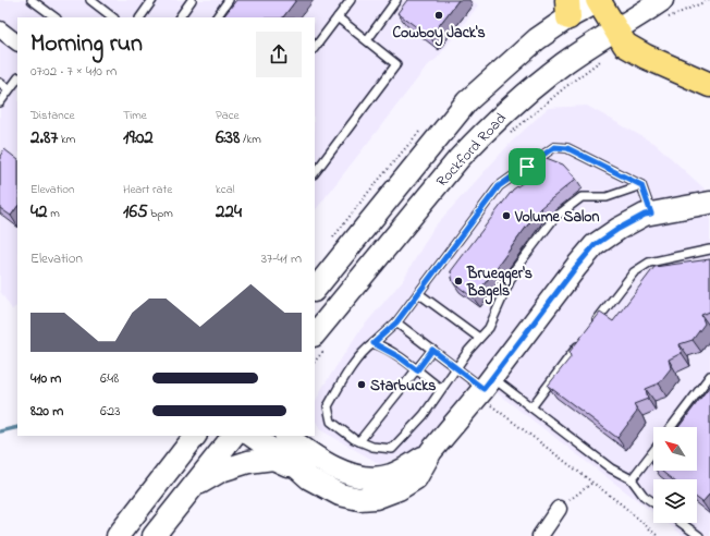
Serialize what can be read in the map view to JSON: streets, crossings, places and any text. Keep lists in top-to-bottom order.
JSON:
{
  "streets": {
    "main road": ["Rockford Road"]
  },
  "places": [
    "Cowboy Jack's",
    "Volume Salon",
    "Bruegger's Bagels",
    "Starbucks"
  ],
  "north": "top left",
  "page": {
    "heading": ["Morning run", "07:02 · 7 × 410 m"],
    "stats": [
      ["Distance", "2.87 km"],
      ["Time", "19:02"],
      ["Pace", "6:38 /km"],
      ["Elevation", "42 m"],
      ["Heart rate", "165 bpm"],
      ["kcal", "224"]
    ],
    "chart": ["Elevation", "37–41 m"],
    "list": [
      {
        "name": "410 m",
        "note": "6:48"
      },
      {
        "name": "820 m",
        "note": "6:23"
      }
    ]
  }
}
